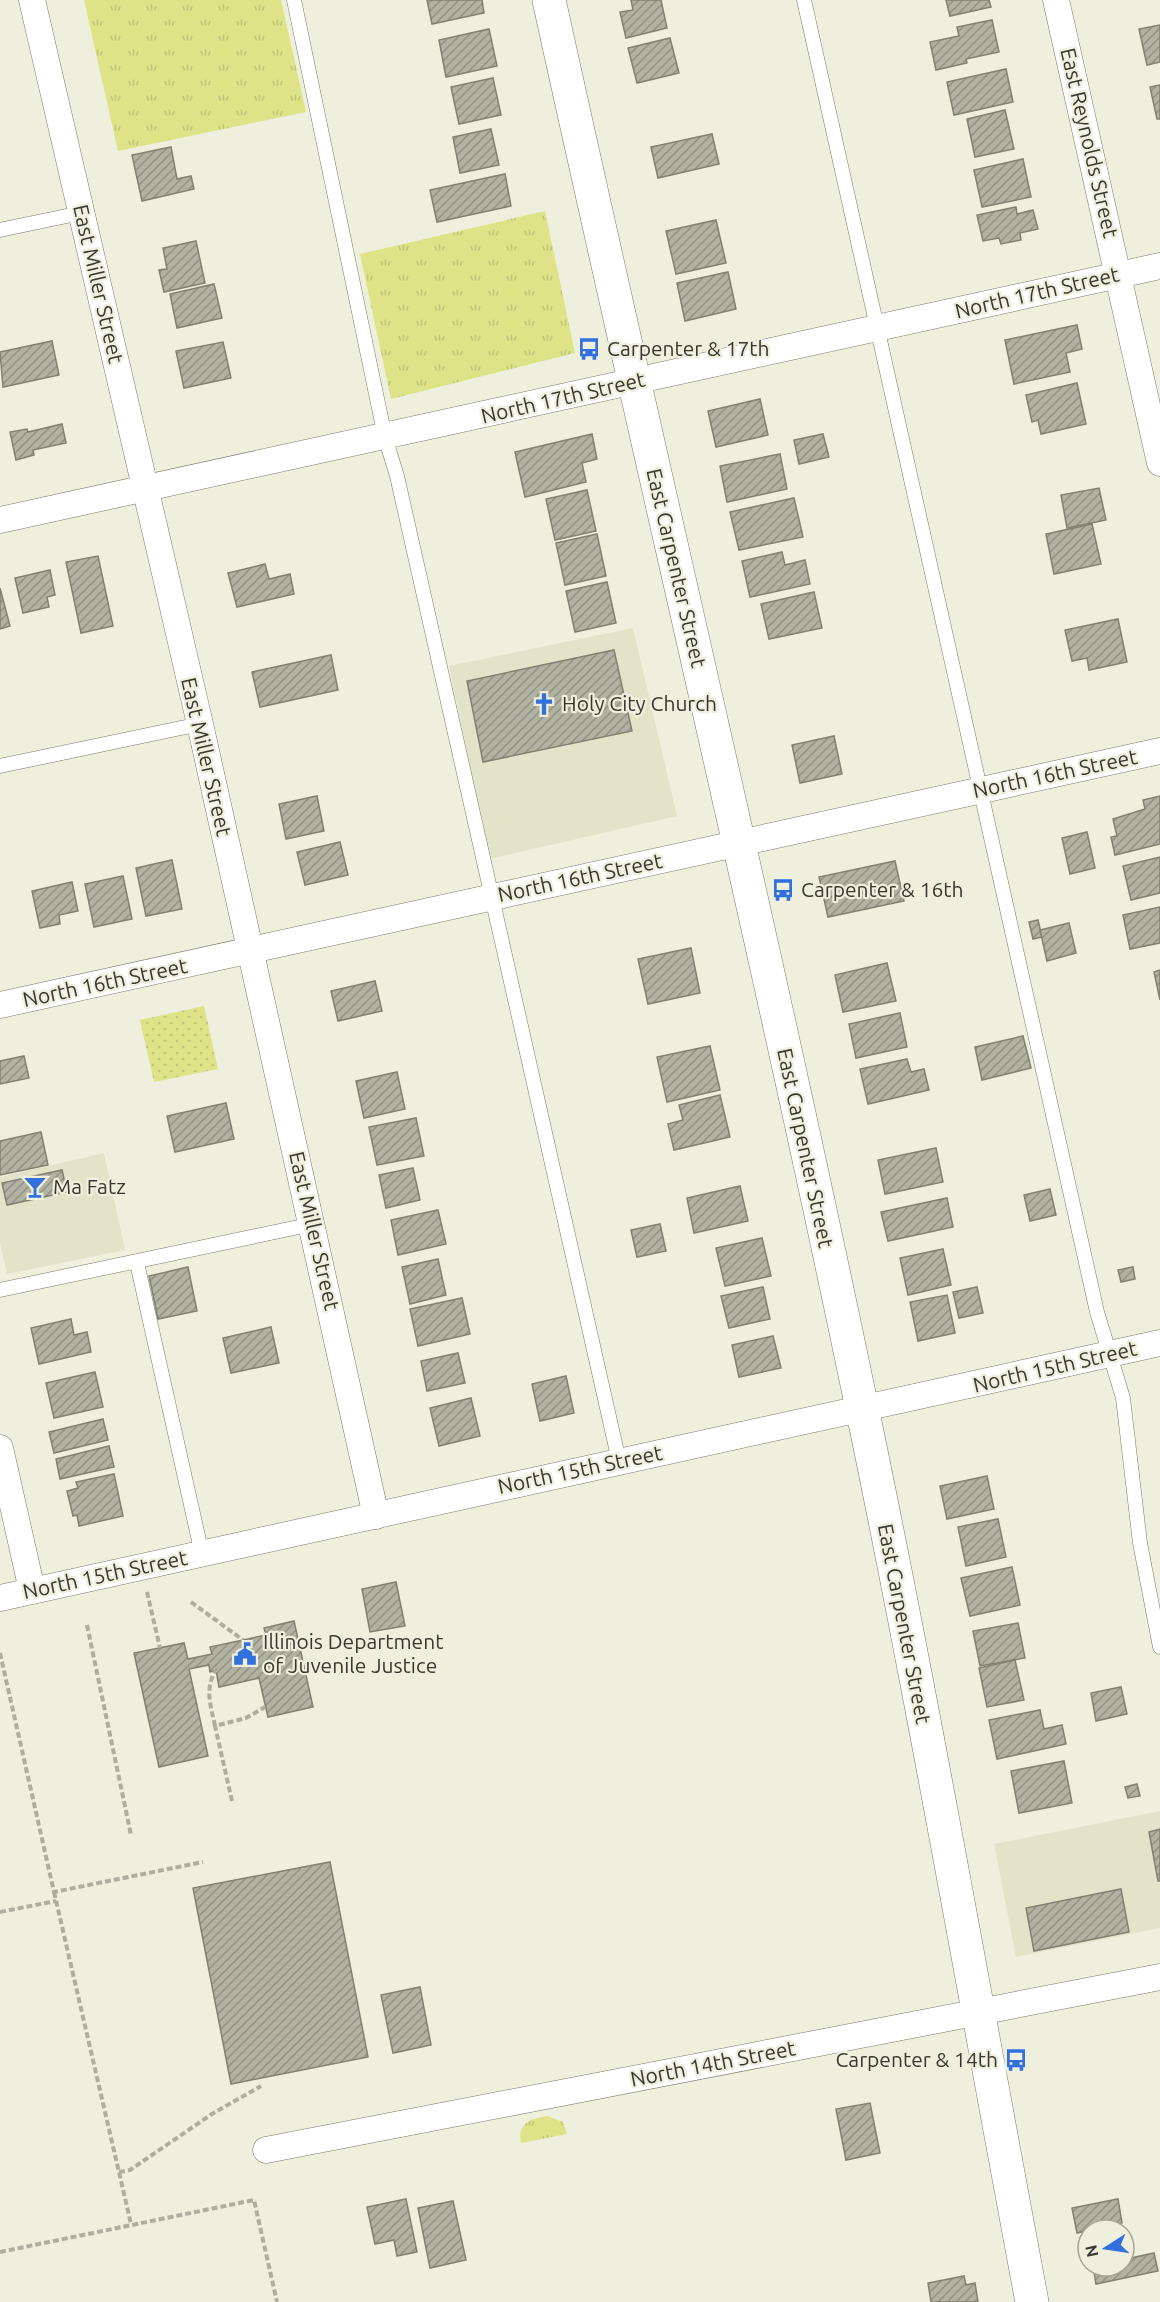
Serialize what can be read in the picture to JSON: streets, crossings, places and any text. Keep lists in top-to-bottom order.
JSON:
{
  "streets": {
    "street": [
      "East Reynolds Street",
      "East Miller Street",
      "North 17th Street",
      "East Carpenter Street",
      "North 16th Street",
      "North 15th Street",
      "North 14th Street"
    ]
  },
  "crossings": [
    ["East Reynolds Street", "North 17th Street"],
    ["East Miller Street", "North 17th Street"],
    ["East Miller Street", "North 16th Street"],
    ["East Miller Street", "North 15th Street"],
    ["North 17th Street", "East Carpenter Street"],
    ["East Carpenter Street", "North 16th Street"],
    ["East Carpenter Street", "North 15th Street"],
    ["East Carpenter Street", "North 14th Street"]
  ],
  "places": {
    "bus stop": ["Carpenter & 17th", "Carpenter & 16th", "Carpenter & 14th"],
    "church": ["Holy City Church"],
    "bar": ["Ma Fatz"],
    "public building": ["Illinois Department of Juvenile Justice"]
  },
  "north": "left"
}
